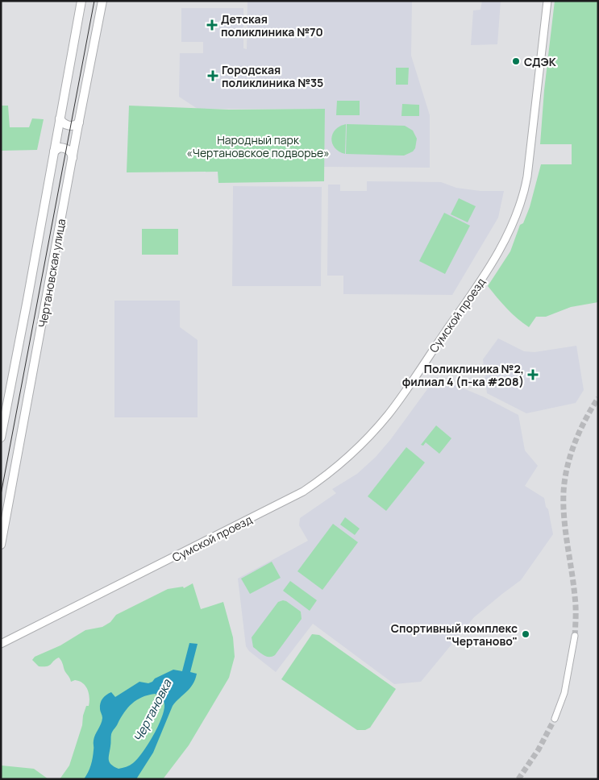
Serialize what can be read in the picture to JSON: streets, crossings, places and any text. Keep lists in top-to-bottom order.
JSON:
{
  "streets": {
    "main road": ["Чертановская улица"],
    "street": ["Сумской проезд"]
  },
  "water": ["Чертановка"],
  "parks": ["Народный парк «Чертановское подворье»"],
  "places": {
    "health": ["Детская поликлиника №70", "Городская поликлиника №35", "Поликлиника №2, филиал 4 (п-ка #208)"],
    "other": ["СДЭК", "Спортивный комплекс \"Чертаново\""]
  }
}
